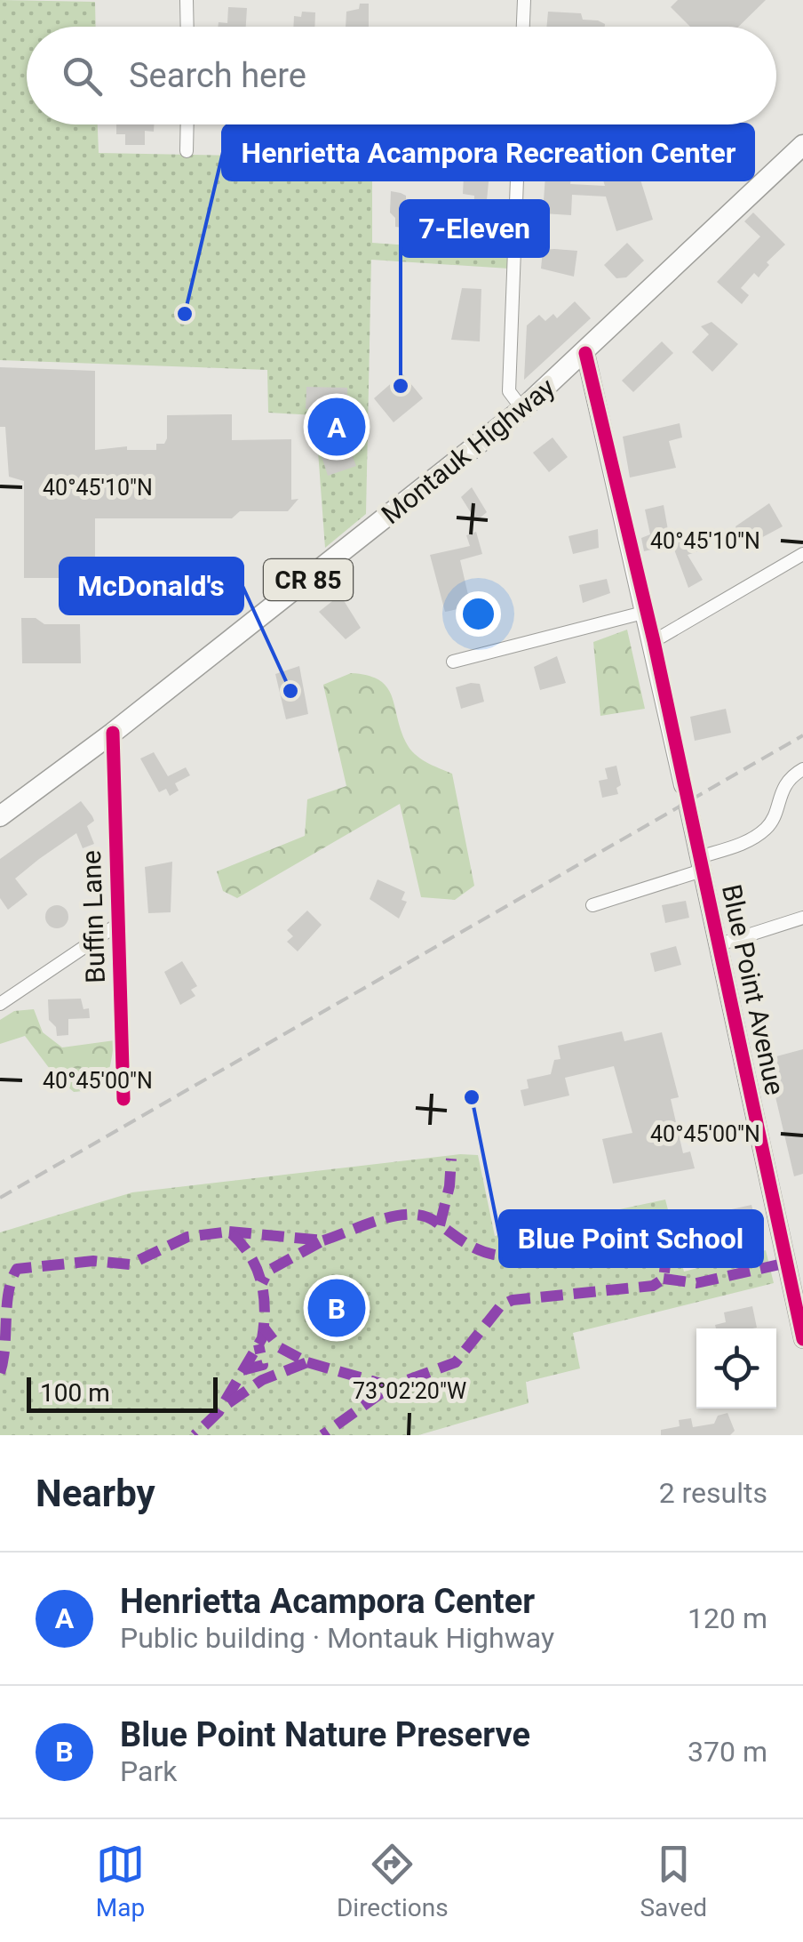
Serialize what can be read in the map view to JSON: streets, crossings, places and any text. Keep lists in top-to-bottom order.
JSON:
{
  "streets": {
    "main road": ["Montauk Highway", "CR 85"],
    "street": ["Buffin Lane", "Blue Point Avenue"]
  },
  "crossings": [
    ["Montauk Highway", "CR 85"],
    ["Montauk Highway", "Buffin Lane"],
    ["CR 85", "Buffin Lane"]
  ],
  "places": [
    "Henrietta Acampora Recreation Center",
    "7-Eleven",
    "McDonald's",
    "Blue Point School"
  ],
  "scale_bar": "100 m",
  "page": {
    "search": "Search here",
    "pins": ["A", "B"],
    "scale": "100 m",
    "heading": ["Nearby", "2 results"],
    "list": [
      {
        "mark": "A",
        "name": "Henrietta Acampora Center",
        "note": "Public building · Montauk Highway",
        "value": "120 m"
      },
      {
        "mark": "B",
        "name": "Blue Point Nature Preserve",
        "note": "Park",
        "value": "370 m"
      }
    ],
    "nav": ["Map", "Directions", "Saved"]
  },
  "coordinates": ["40°45'10\"N", "40°45'00\"N", "73°02'20\"W"]
}
